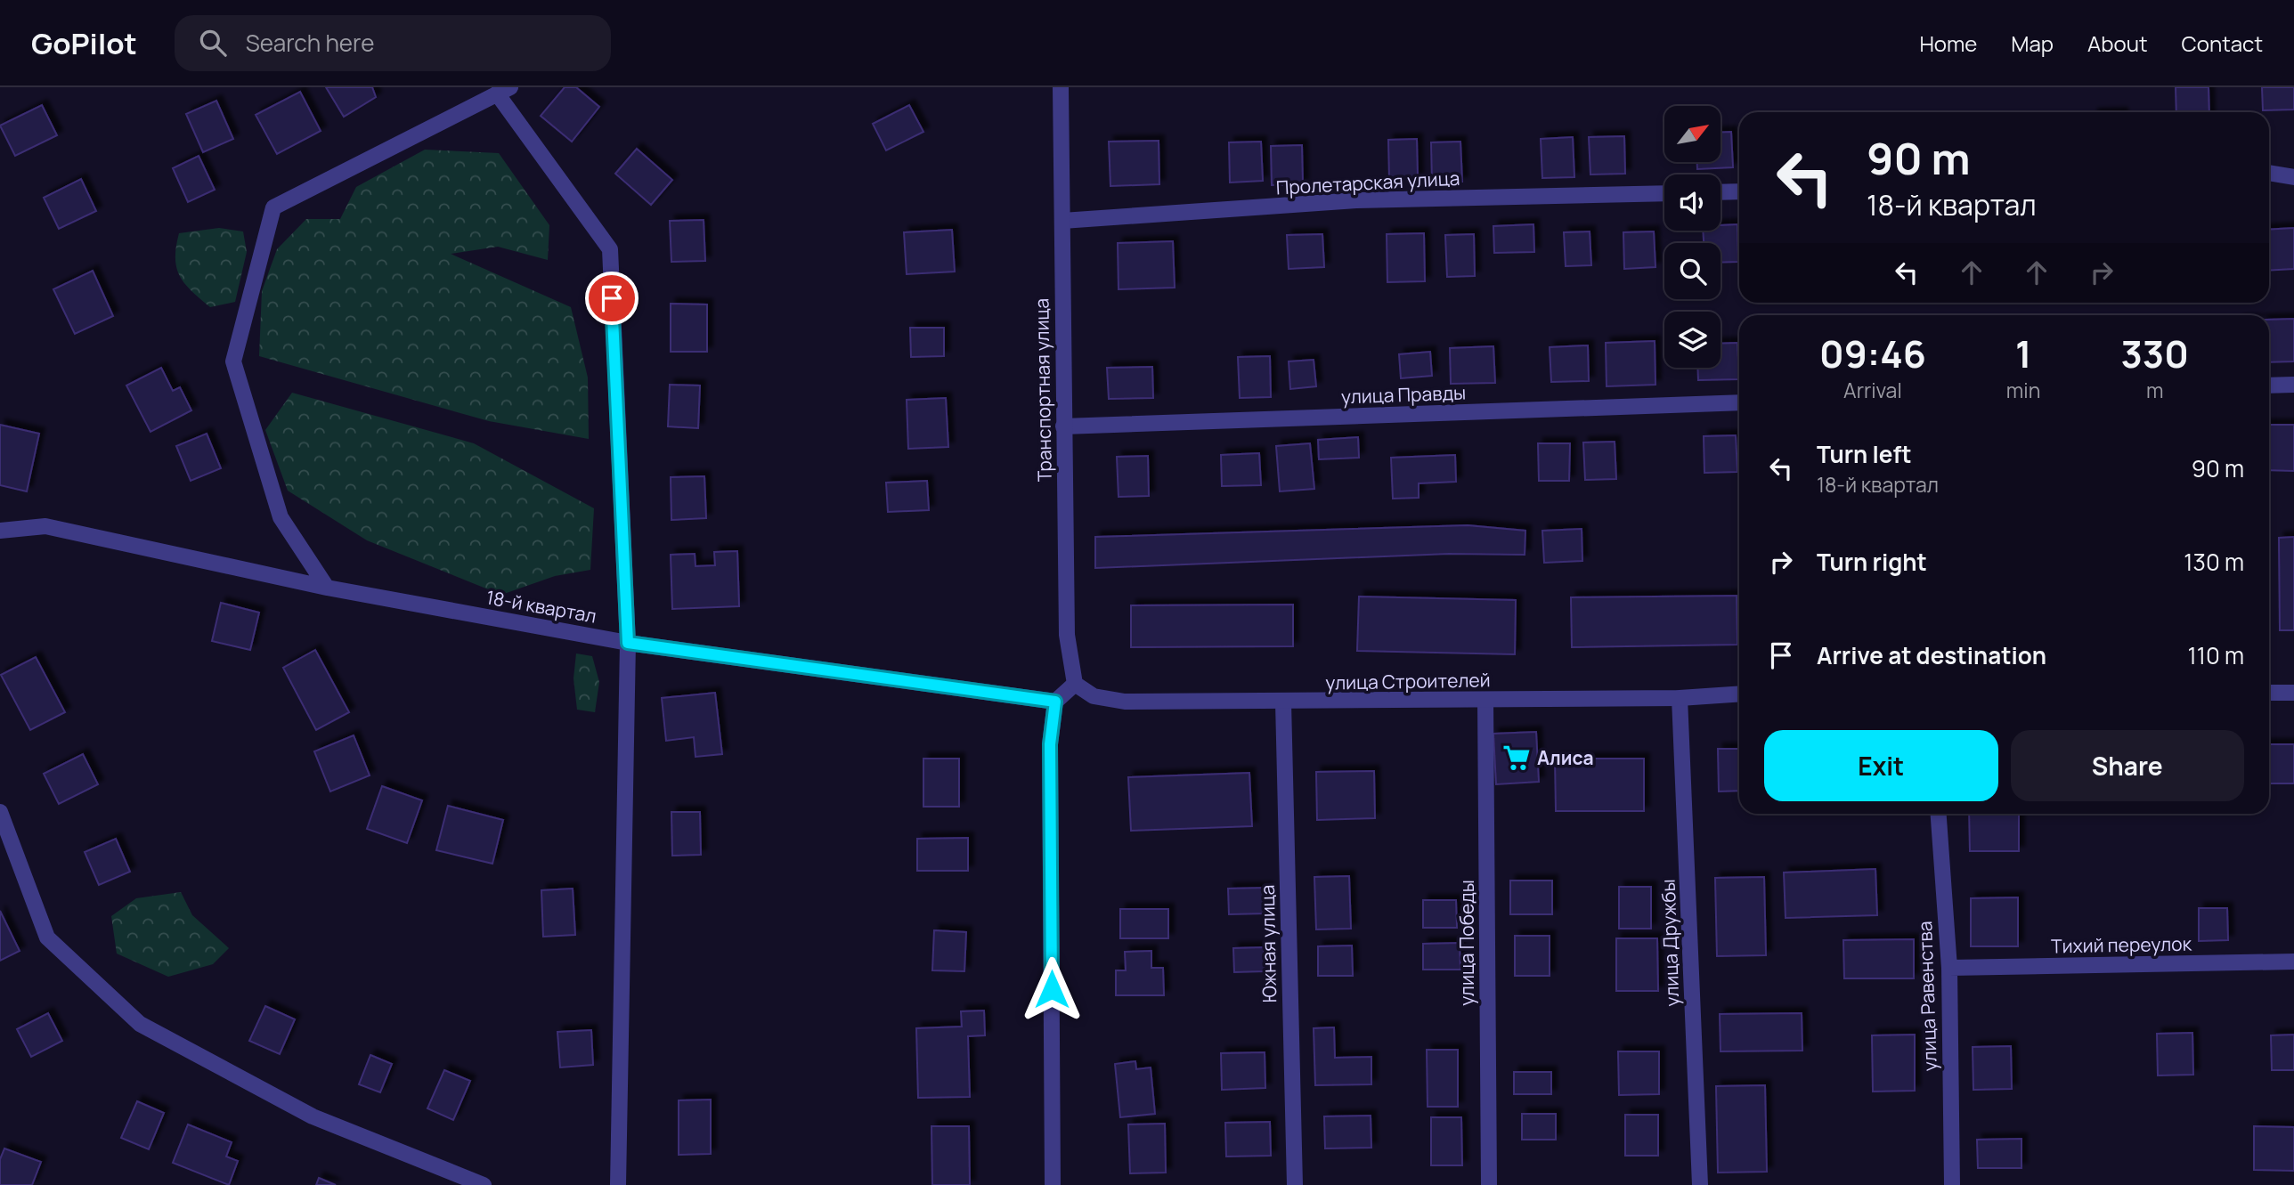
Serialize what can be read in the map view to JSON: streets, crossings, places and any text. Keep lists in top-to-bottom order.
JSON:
{
  "streets": {
    "street": [
      "Пролетарская улица",
      "Транспортная улица",
      "улица Правды",
      "18-й квартал",
      "улица Строителей",
      "улица Победы",
      "улица Дружбы",
      "Южная улица",
      "Тихий переулок",
      "улица Равенства"
    ]
  },
  "crossings": [
    ["Пролетарская улица", "Транспортная улица"],
    ["Транспортная улица", "улица Правды"],
    ["Транспортная улица", "улица Строителей"],
    ["улица Строителей", "улица Победы"],
    ["улица Строителей", "улица Дружбы"],
    ["улица Строителей", "Южная улица"],
    ["Тихий переулок", "улица Равенства"]
  ],
  "places": {
    "supermarket": ["Алиса"]
  },
  "north": "top right",
  "page": {
    "header": "GoPilot",
    "search": "Search here",
    "nav": [
      "Home",
      "Map",
      "About",
      "Contact"
    ],
    "turn": ["90 m", "18-й квартал"],
    "eta": [
      "09:46",
      "Arrival",
      "1",
      "min",
      "330",
      "m"
    ],
    "list": [
      {
        "name": "Turn left",
        "note": "18-й квартал",
        "value": "90 m"
      },
      {
        "name": "Turn right",
        "value": "130 m"
      },
      {
        "name": "Arrive at destination",
        "value": "110 m"
      }
    ],
    "buttons": ["Exit", "Share"]
  }
}
